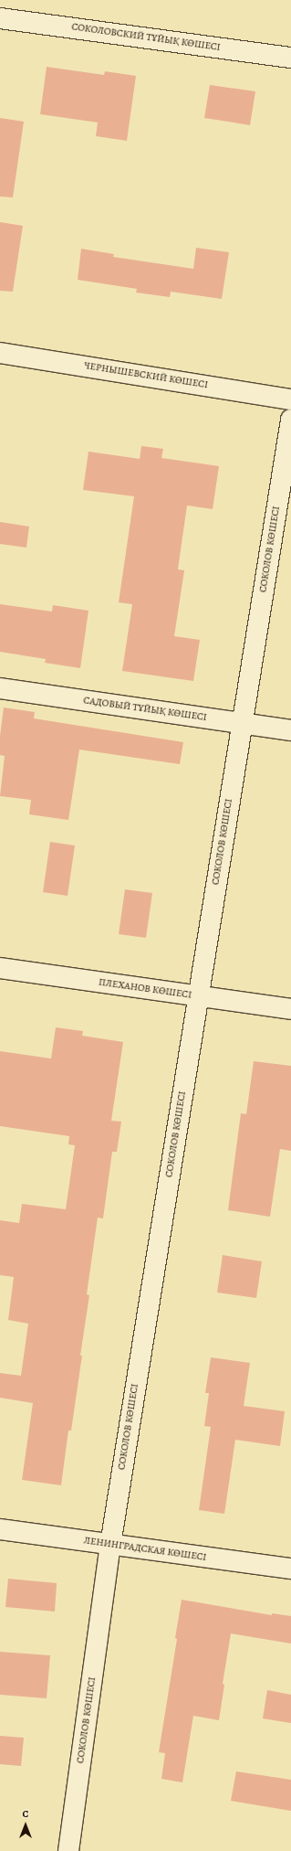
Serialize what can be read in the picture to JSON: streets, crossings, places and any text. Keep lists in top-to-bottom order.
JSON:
{
  "streets": {
    "street": [
      "СОКОЛОВСКИЙ ТҰЙЫҚ КӨШЕСІ",
      "ЧЕРНЫШЕВСКИЙ КӨШЕСІ",
      "СОКОЛОВ КӨШЕСІ",
      "САДОВЫЙ ТҰЙЫҚ КӨШЕСІ",
      "ПЛЕХАНОВ КӨШЕСІ",
      "ЛЕНИНГРАДСКАЯ КӨШЕСІ"
    ]
  },
  "crossings": [
    ["СОКОЛОВ КӨШЕСІ", "САДОВЫЙ ТҰЙЫҚ КӨШЕСІ"],
    ["СОКОЛОВ КӨШЕСІ", "ПЛЕХАНОВ КӨШЕСІ"],
    ["СОКОЛОВ КӨШЕСІ", "ЛЕНИНГРАДСКАЯ КӨШЕСІ"]
  ],
  "north": "top"
}
